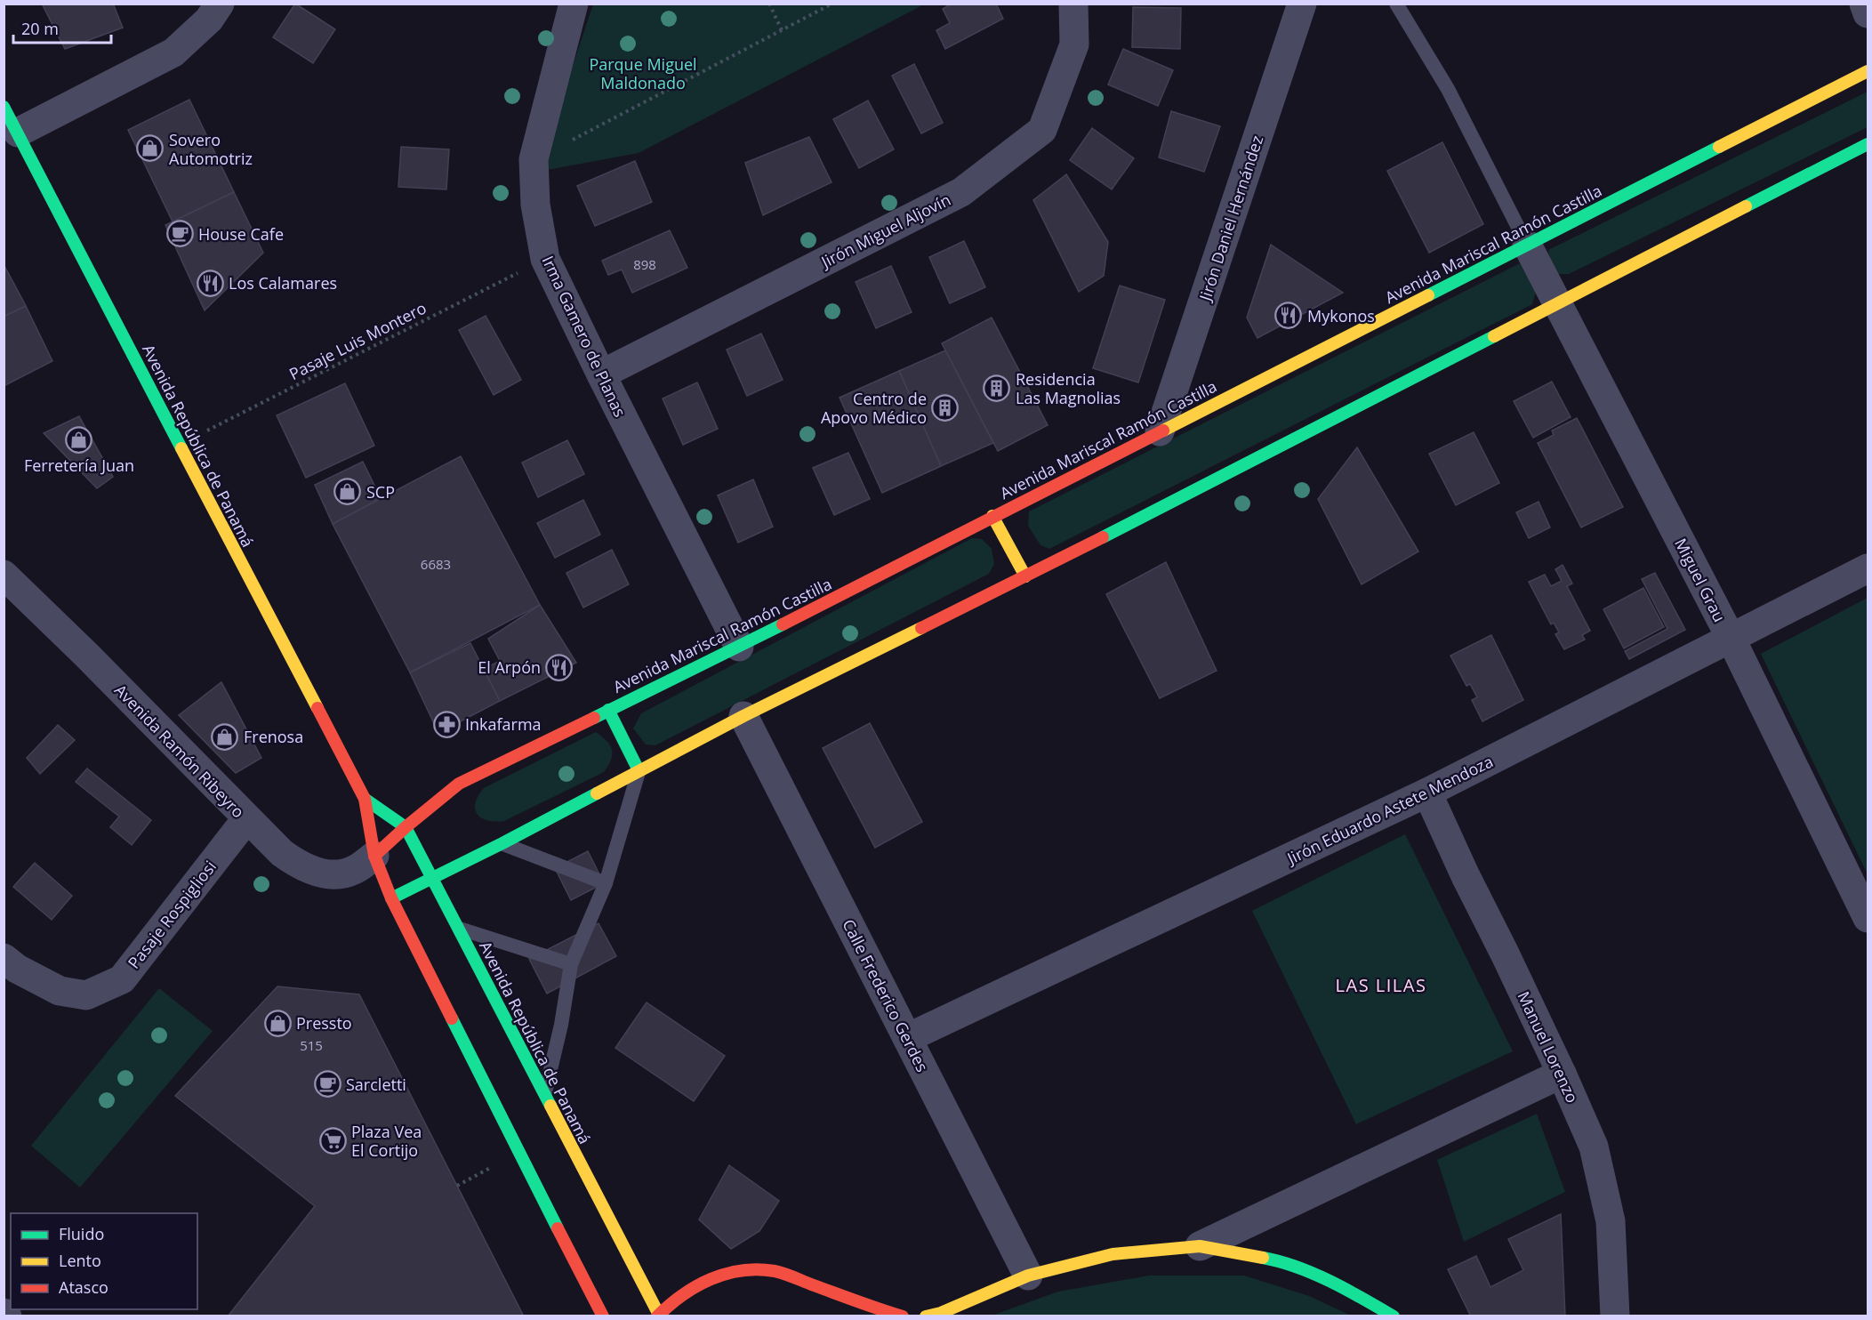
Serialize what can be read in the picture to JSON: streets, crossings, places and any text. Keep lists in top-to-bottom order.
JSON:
{
  "streets": {
    "main road": ["Avenida Mariscal Ramón Castilla", "Avenida República de Panamá"],
    "street": [
      "Jirón Daniel Hernández",
      "Jirón Miguel Aljovín",
      "Irma Gamero de Planas",
      "Miguel Grau",
      "Avenida Ramón Ribeyro",
      "Jirón Eduardo Astete Mendoza",
      "Pasaje Rospigliosi",
      "Calle Frederico Gerdes",
      "Manuel Lorenzo"
    ],
    "path": ["Pasaje Luis Montero"]
  },
  "crossings": [
    ["Jirón Daniel Hernández", "Avenida Mariscal Ramón Castilla"],
    ["Jirón Miguel Aljovín", "Irma Gamero de Planas"],
    ["Avenida Mariscal Ramón Castilla", "Irma Gamero de Planas"],
    ["Avenida Mariscal Ramón Castilla", "Avenida República de Panamá"],
    ["Avenida Mariscal Ramón Castilla", "Miguel Grau"],
    ["Avenida Mariscal Ramón Castilla", "Avenida Ramón Ribeyro"],
    ["Irma Gamero de Planas", "Pasaje Luis Montero"],
    ["Pasaje Luis Montero", "Avenida República de Panamá"],
    ["Avenida República de Panamá", "Avenida Ramón Ribeyro"],
    ["Miguel Grau", "Jirón Eduardo Astete Mendoza"],
    ["Avenida Ramón Ribeyro", "Pasaje Rospigliosi"],
    ["Jirón Eduardo Astete Mendoza", "Calle Frederico Gerdes"],
    ["Jirón Eduardo Astete Mendoza", "Manuel Lorenzo"]
  ],
  "districts": ["LAS LILAS"],
  "parks": ["Parque Miguel Maldonado"],
  "places": {
    "shop": [
      "Sovero Automotriz",
      "Ferretería Juan",
      "SCP",
      "Frenosa",
      "Pressto"
    ],
    "cafe": ["House Cafe", "Sarcletti"],
    "restaurant": ["Los Calamares", "Mykonos", "El Arpón"],
    "building": ["Residencia Las Magnolias", "Centro de Apovo Médico"],
    "pharmacy": ["Inkafarma"],
    "supermarket": ["Plaza Vea El Cortijo"]
  },
  "house_numbers": ["898", "6683", "515"],
  "legend": ["Fluido", "Lento", "Atasco"],
  "scale_bar": "20 m"
}
